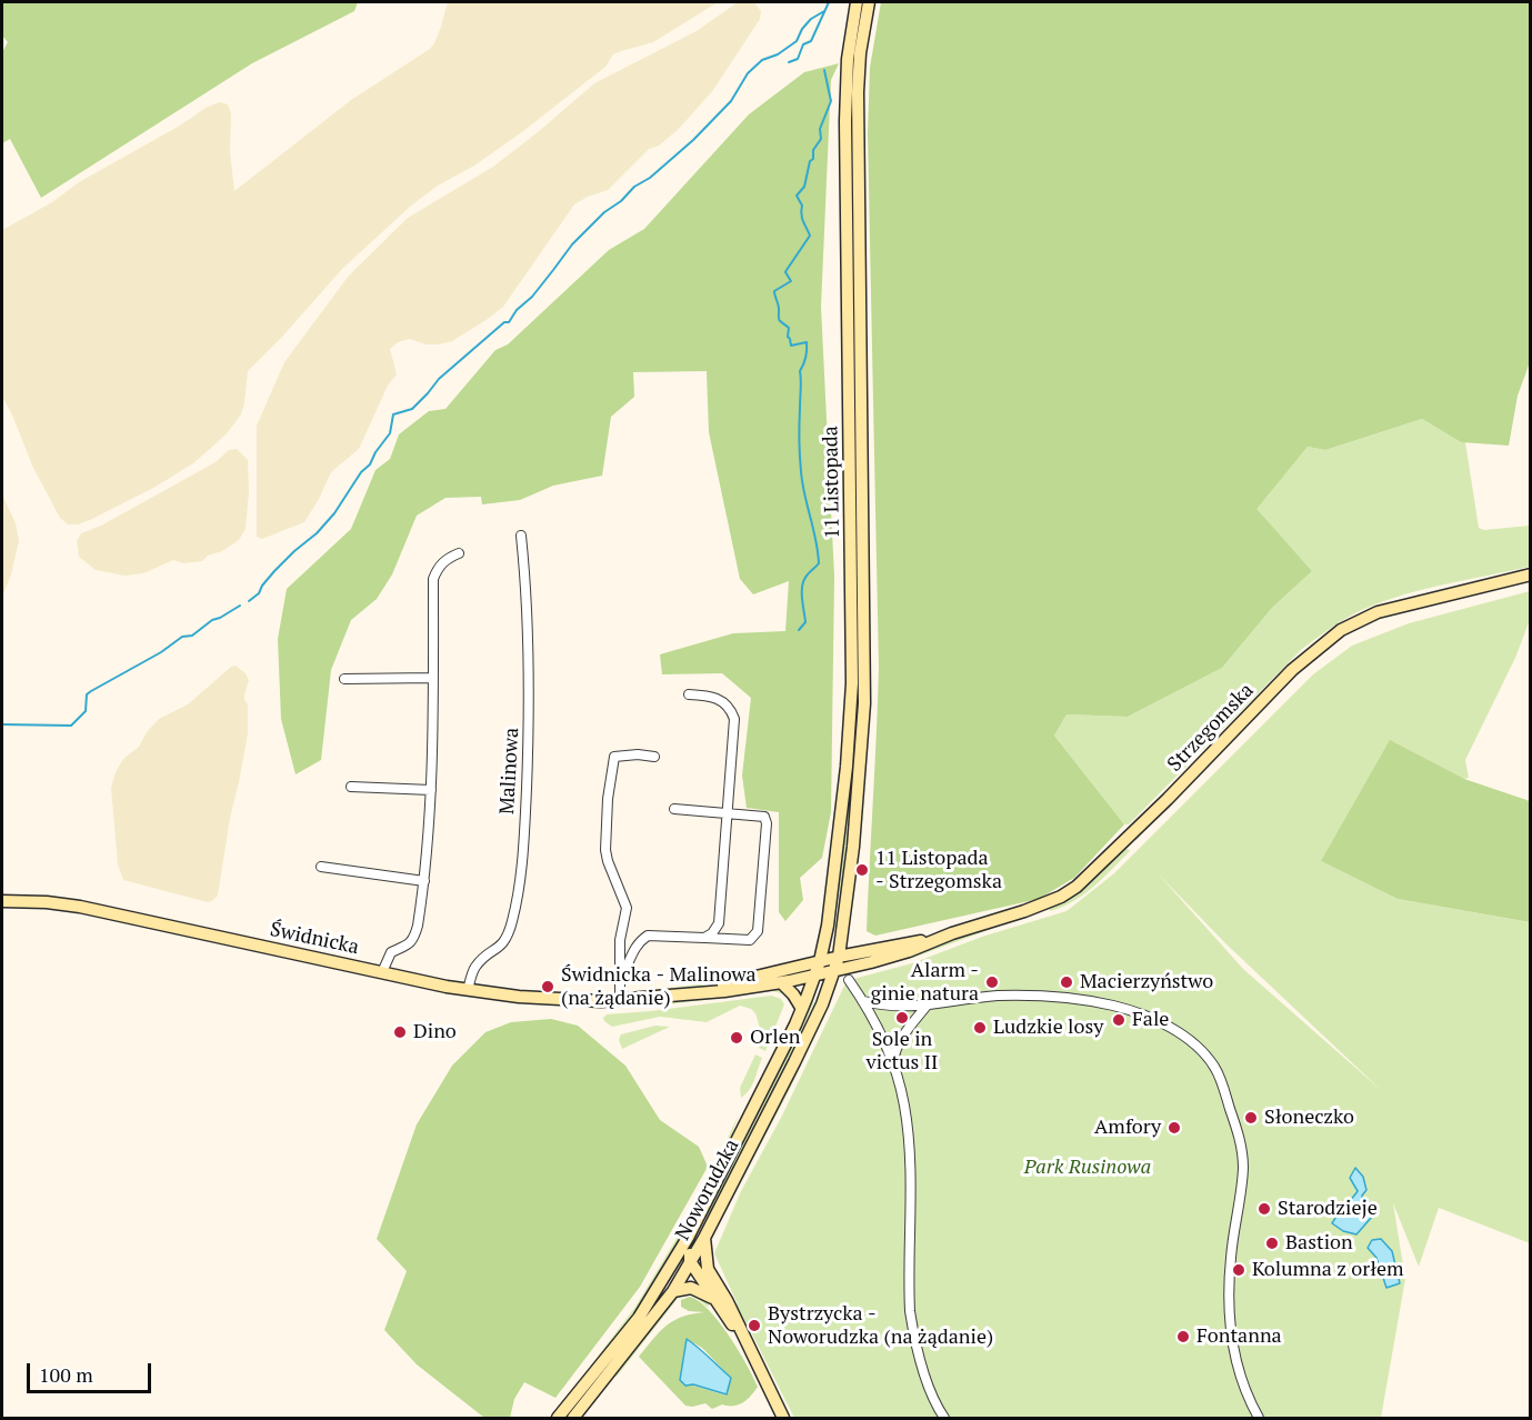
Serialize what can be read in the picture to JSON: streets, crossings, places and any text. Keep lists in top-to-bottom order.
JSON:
{
  "streets": {
    "main road": [
      "11 Listopada",
      "Strzegomska",
      "Świdnicka",
      "Noworudzka"
    ],
    "street": ["Malinowa"]
  },
  "crossings": [
    ["11 Listopada", "Strzegomska"],
    ["11 Listopada", "Świdnicka"],
    ["11 Listopada", "Noworudzka"],
    ["Strzegomska", "Świdnicka"],
    ["Strzegomska", "Noworudzka"],
    ["Malinowa", "Świdnicka"],
    ["Świdnicka", "Noworudzka"]
  ],
  "parks": ["Park Rusinowa"],
  "places": [
    "11 Listopada - Strzegomska",
    "Alarm - ginie natura",
    "Macierzyństwo",
    "Świdnicka - Malinowa (na żądanie)",
    "Sole in victus II",
    "Fale",
    "Ludzkie losy",
    "Dino",
    "Orlen",
    "Słoneczko",
    "Amfory",
    "Starodzieje",
    "Bastion",
    "Kolumna z orłem",
    "Bystrzycka - Noworudzka (na żądanie)",
    "Fontanna"
  ],
  "scale_bar": "100 m"
}
